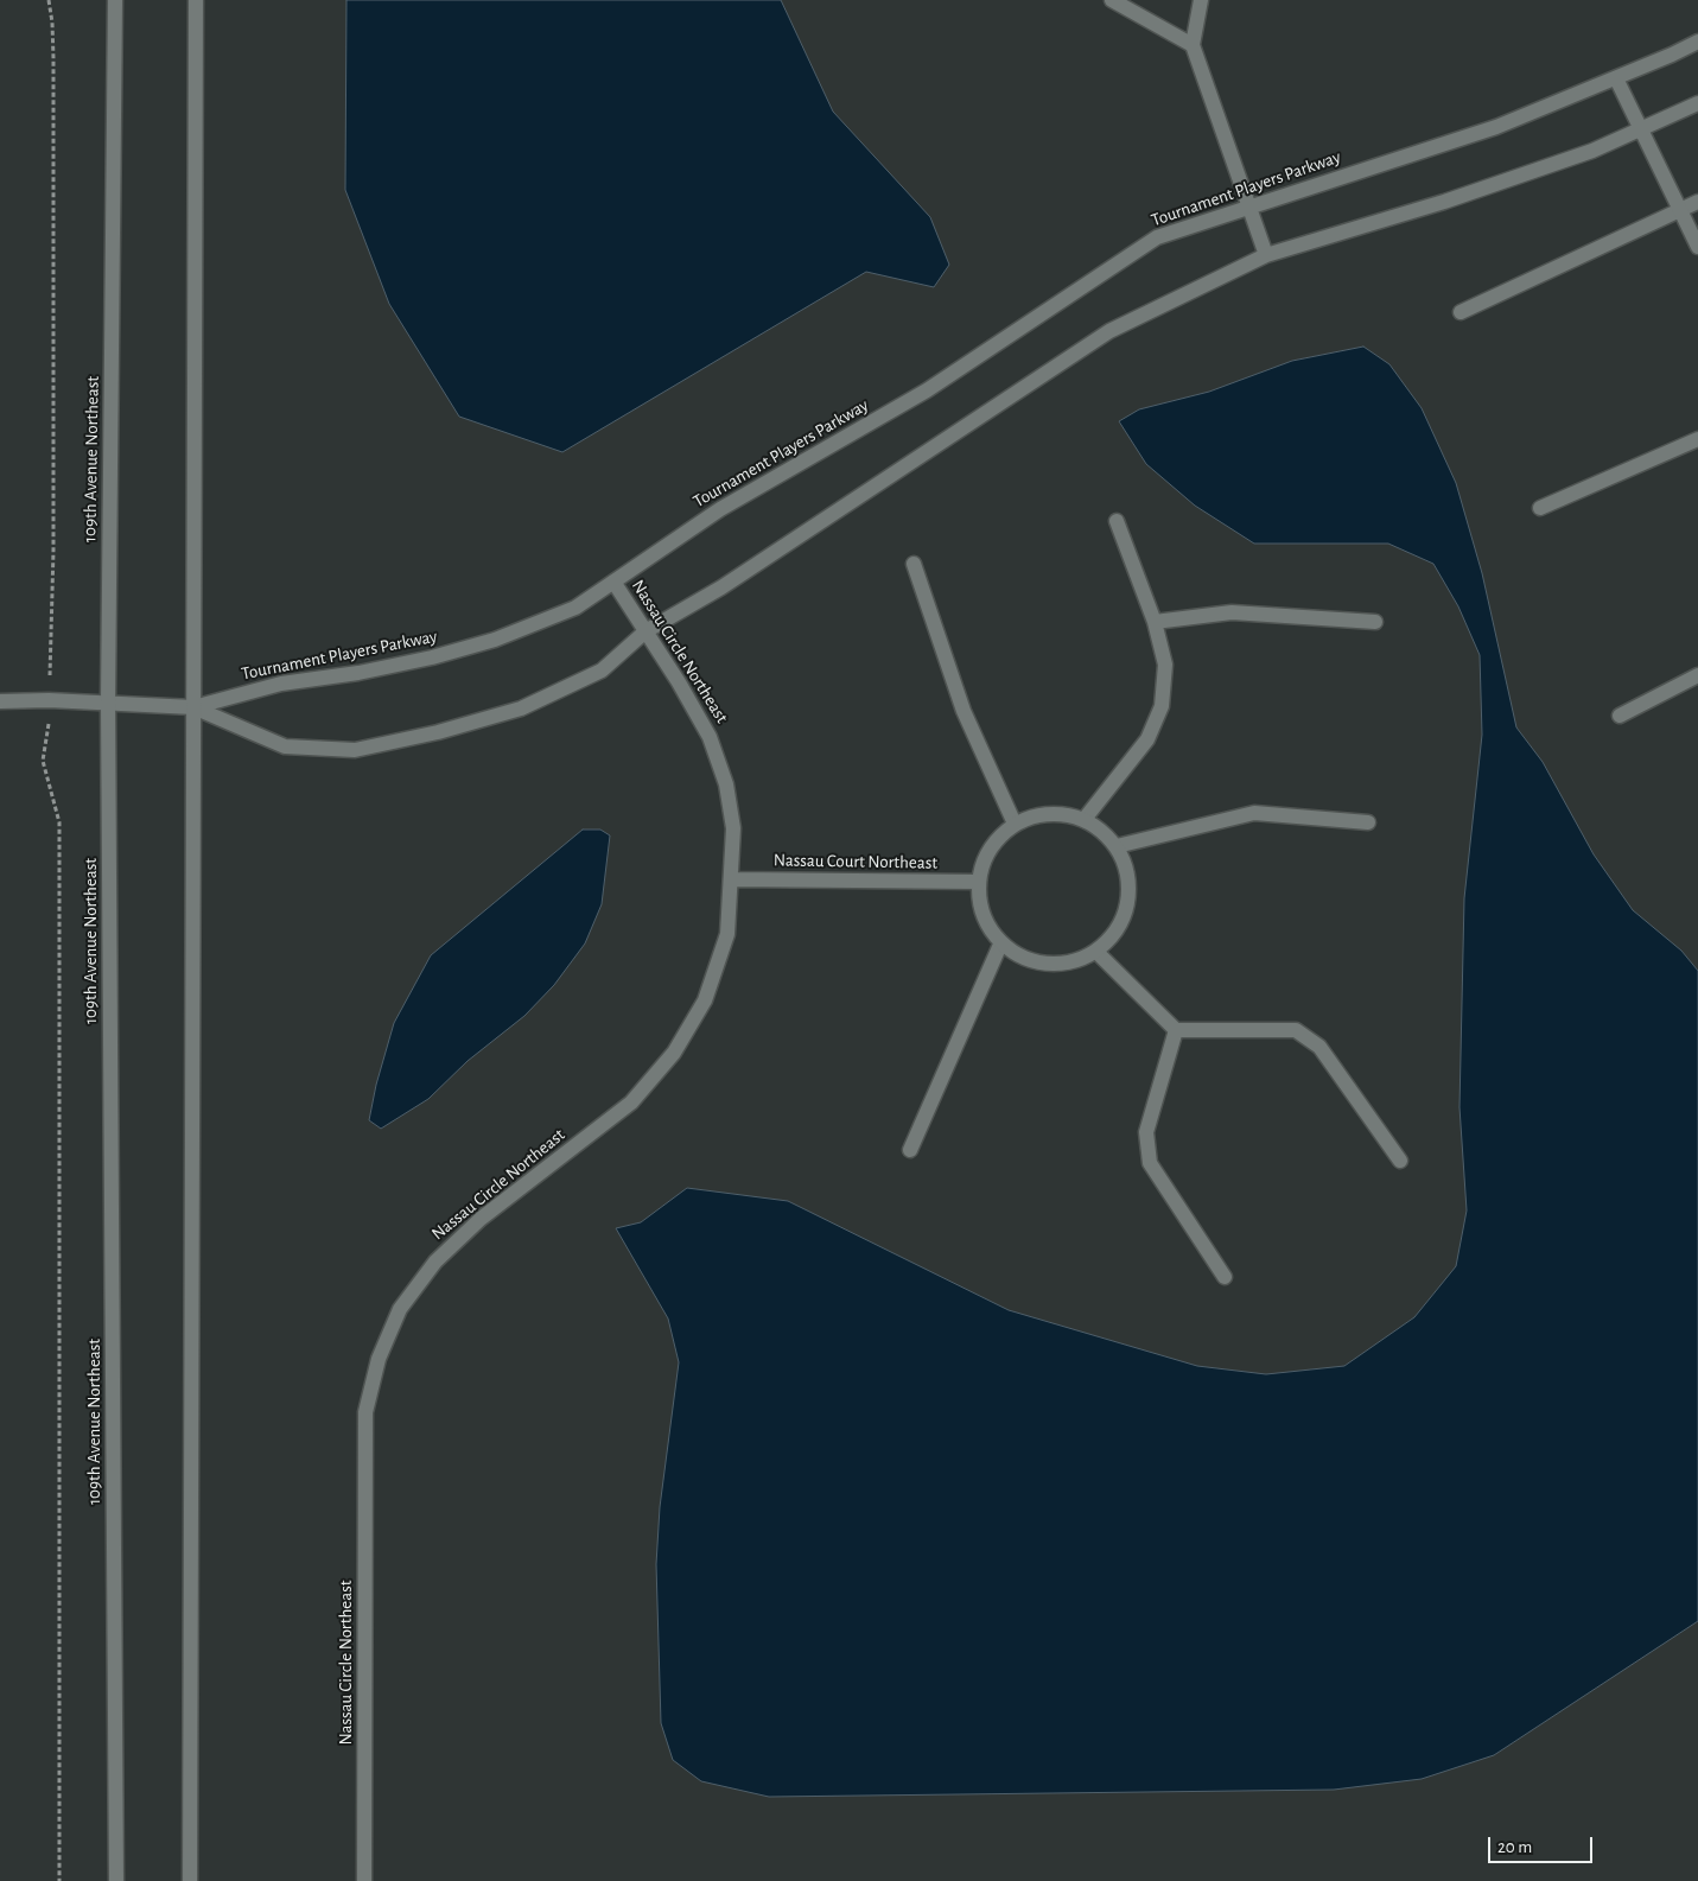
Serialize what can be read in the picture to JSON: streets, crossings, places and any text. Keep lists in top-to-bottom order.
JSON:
{
  "streets": {
    "street": [
      "Tournament Players Parkway",
      "109th Avenue Northeast",
      "Nassau Circle Northeast",
      "Nassau Court Northeast"
    ]
  },
  "crossings": [
    ["Tournament Players Parkway", "Nassau Circle Northeast"],
    ["Nassau Circle Northeast", "Nassau Court Northeast"]
  ],
  "scale_bar": "20 m"
}
